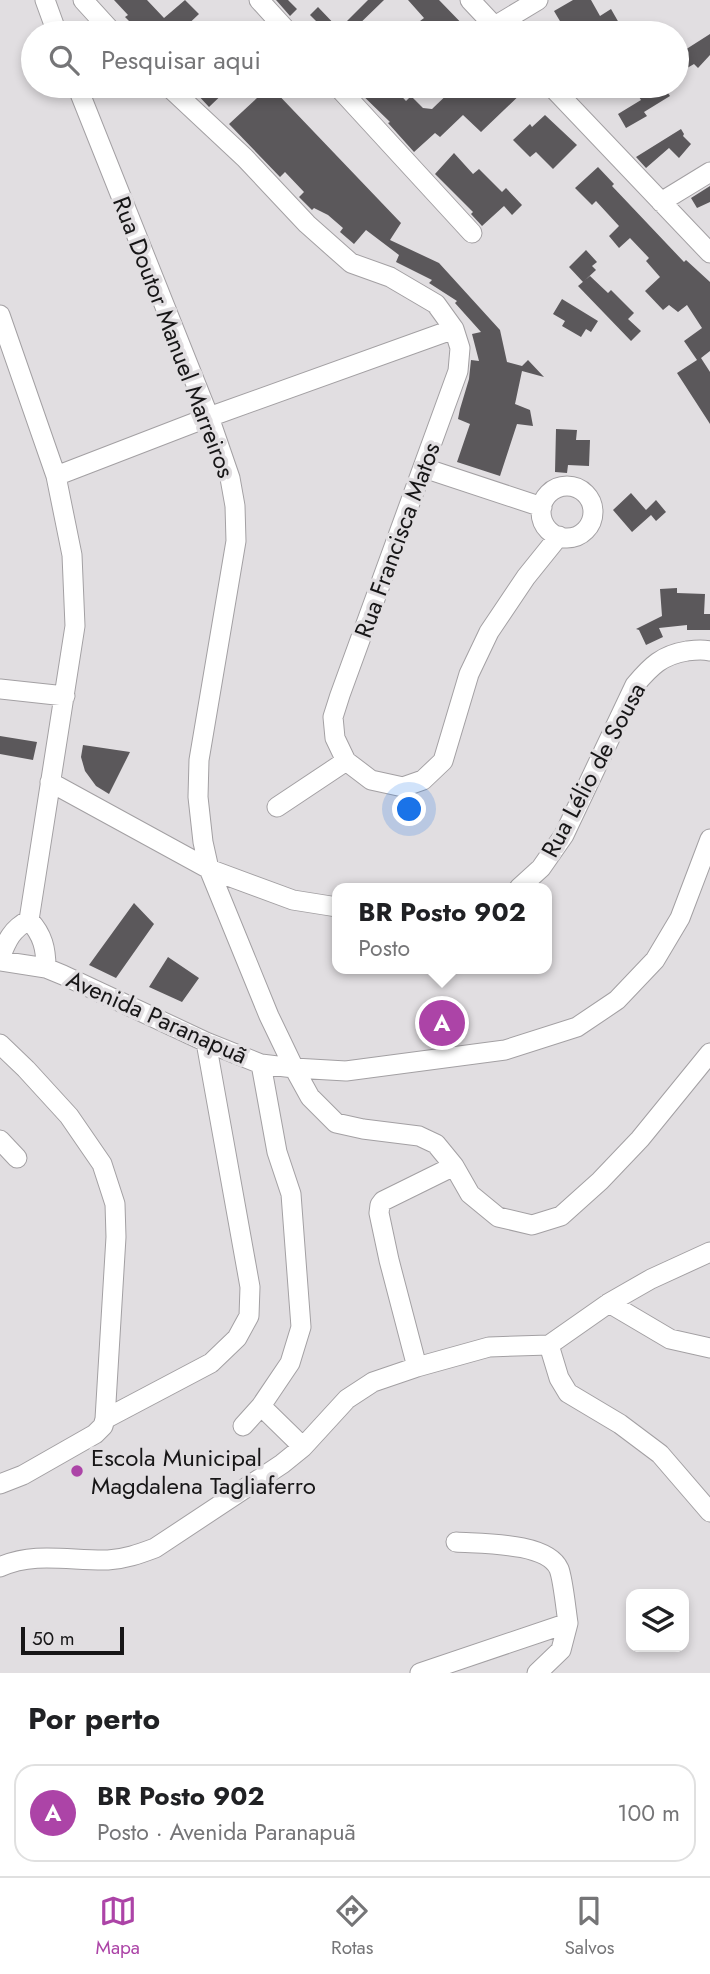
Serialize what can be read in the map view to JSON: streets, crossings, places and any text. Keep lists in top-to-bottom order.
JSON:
{
  "streets": {
    "street": [
      "Rua Doutor Manuel Marreiros",
      "Rua Francisca Matos",
      "Rua Lélio de Sousa",
      "Avenida Paranapuã"
    ]
  },
  "crossings": [
    ["Rua Doutor Manuel Marreiros", "Avenida Paranapuã"]
  ],
  "places": ["Escola Municipal Magdalena Tagliaferro"],
  "scale_bar": "50 m",
  "page": {
    "search": "Pesquisar aqui",
    "popup": ["BR Posto 902", "Posto"],
    "pins": "A",
    "scale": "50 m",
    "heading": "Por perto",
    "list": [
      {
        "mark": "A",
        "name": "BR Posto 902",
        "note": "Posto · Avenida Paranapuã",
        "value": "100 m"
      }
    ],
    "nav": ["Mapa", "Rotas", "Salvos"]
  }
}
